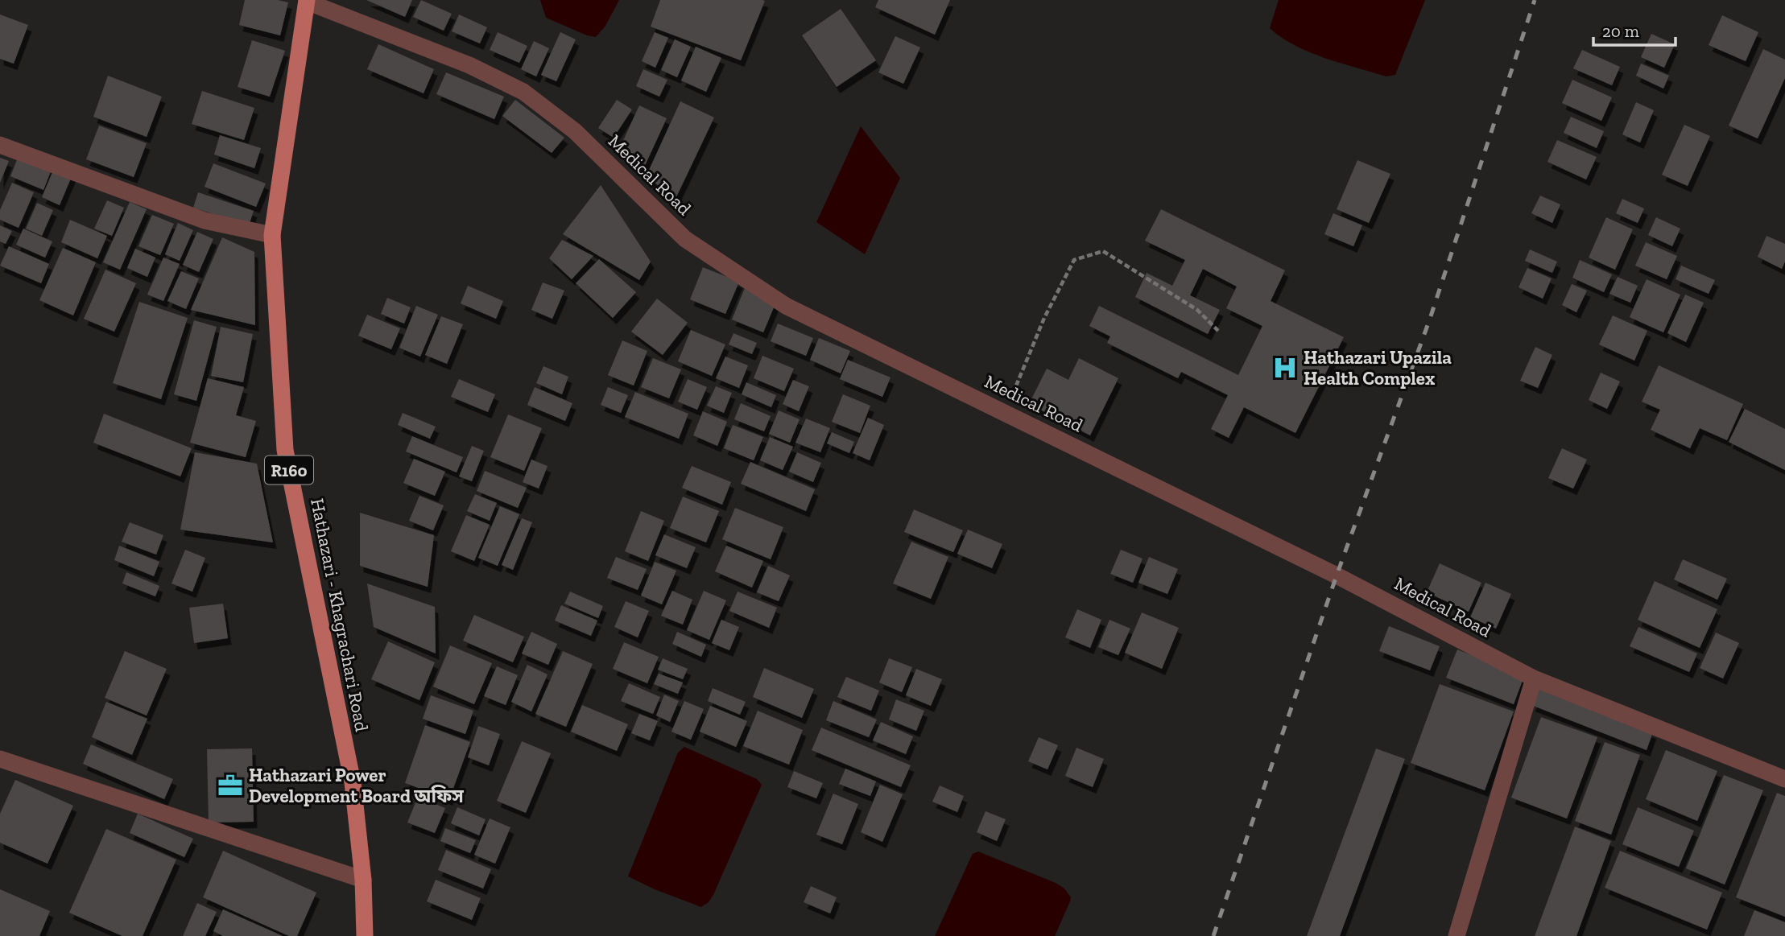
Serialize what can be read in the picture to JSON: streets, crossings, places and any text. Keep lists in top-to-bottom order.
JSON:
{
  "streets": {
    "main road": ["R160", "Hathazari - Khagrachari Road"],
    "street": ["Medical Road"]
  },
  "crossings": [
    ["Medical Road", "Hathazari - Khagrachari Road"]
  ],
  "places": {
    "hospital": ["Hathazari Upazila Health Complex"],
    "office": ["Hathazari Power Development Board অফিস"]
  },
  "scale_bar": "20 m"
}
